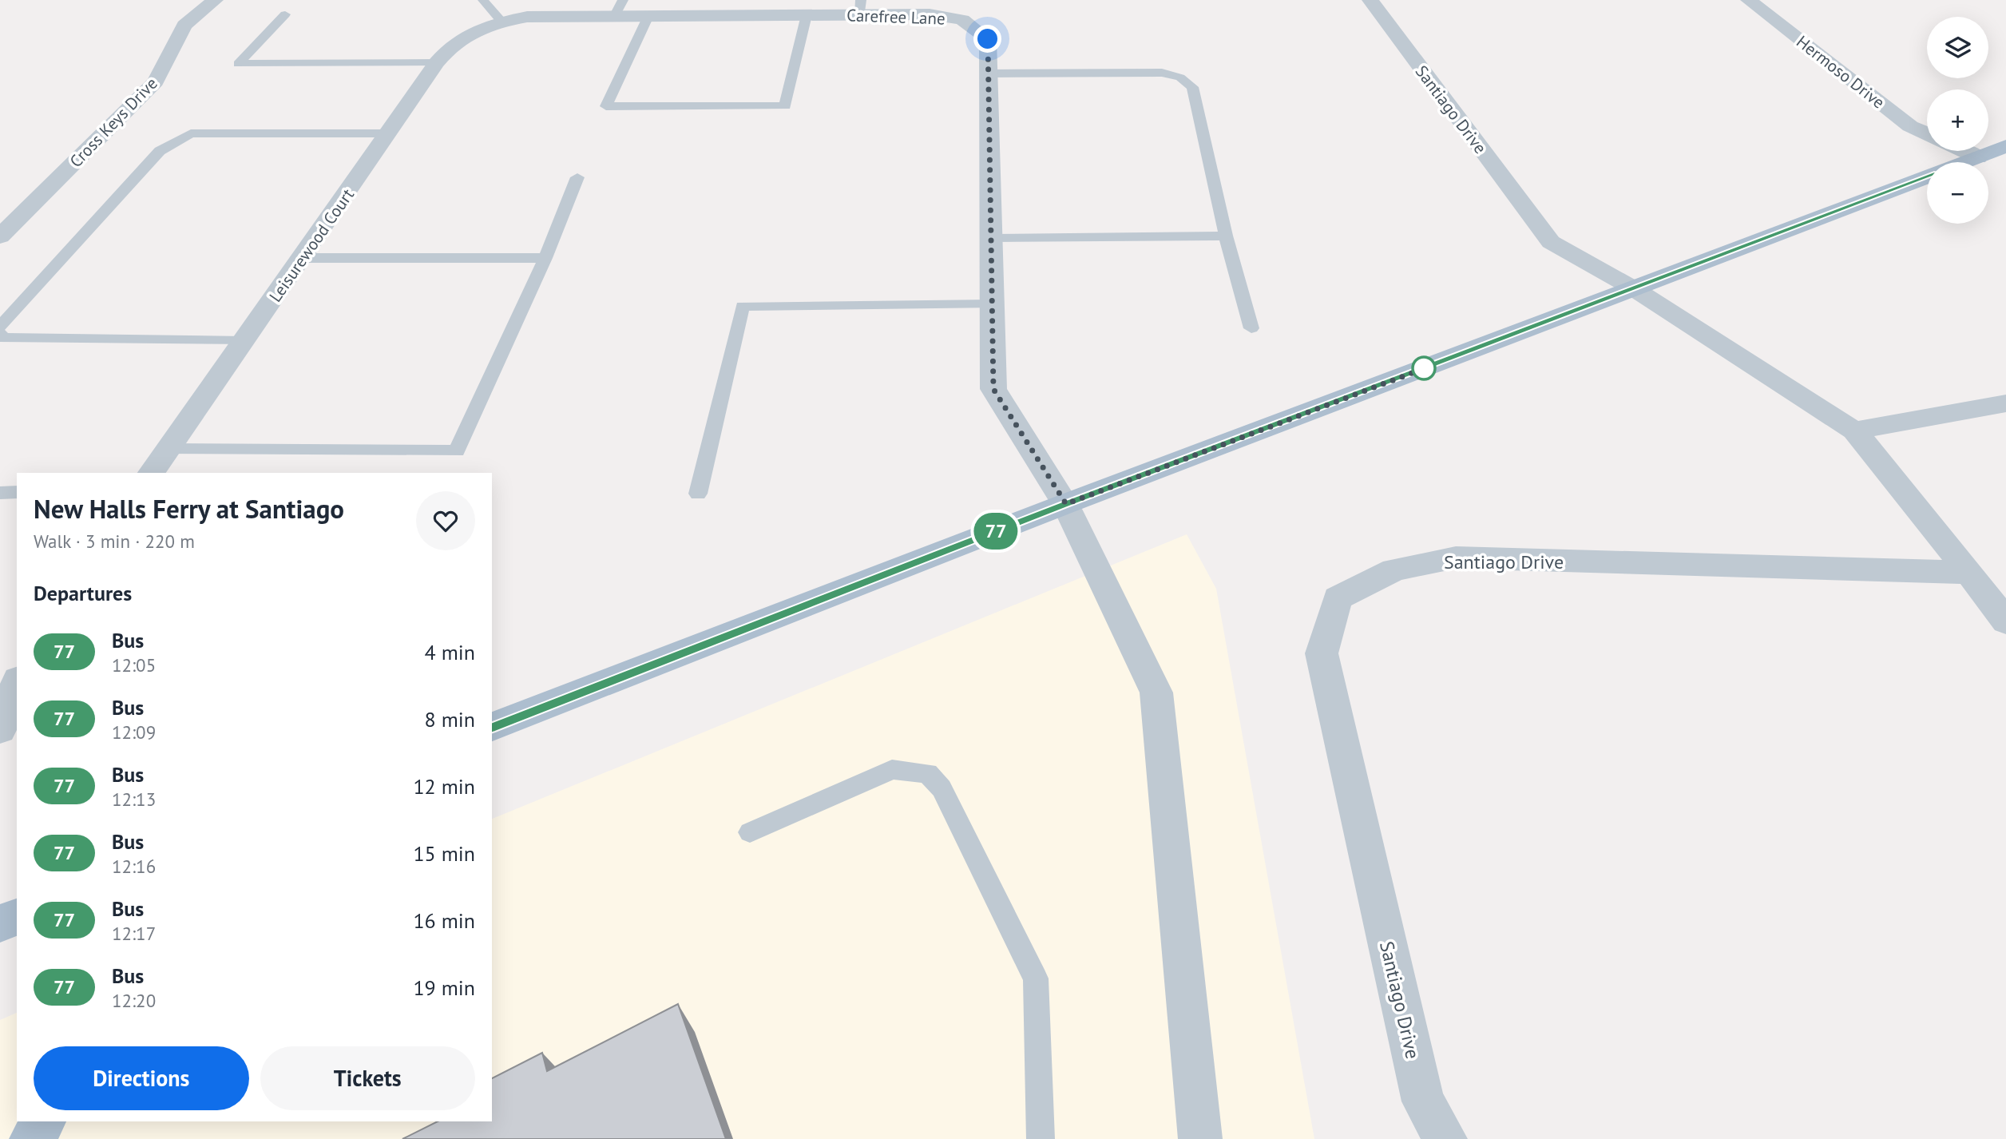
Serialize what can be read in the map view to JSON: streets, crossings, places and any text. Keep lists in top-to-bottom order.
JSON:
{
  "streets": {
    "street": [
      "Carefree Lane",
      "Hermoso Drive",
      "Santiago Drive",
      "Cross Keys Drive",
      "Leisurewood Court"
    ]
  },
  "crossings": [
    ["Carefree Lane", "Leisurewood Court"]
  ],
  "lines": ["bus line 77"],
  "page": {
    "on_map": "77",
    "map_buttons": ["+", "−"],
    "heading": [
      ["New Halls Ferry at Santiago", "Walk · 3 min · 220 m"],
      "Departures"
    ],
    "list": [
      {
        "mark": "77",
        "name": "Bus",
        "note": "12:05",
        "value": "4 min"
      },
      {
        "mark": "77",
        "name": "Bus",
        "note": "12:09",
        "value": "8 min"
      },
      {
        "mark": "77",
        "name": "Bus",
        "note": "12:13",
        "value": "12 min"
      },
      {
        "mark": "77",
        "name": "Bus",
        "note": "12:16",
        "value": "15 min"
      },
      {
        "mark": "77",
        "name": "Bus",
        "note": "12:17",
        "value": "16 min"
      },
      {
        "mark": "77",
        "name": "Bus",
        "note": "12:20",
        "value": "19 min"
      }
    ],
    "buttons": ["Directions", "Tickets"]
  }
}
